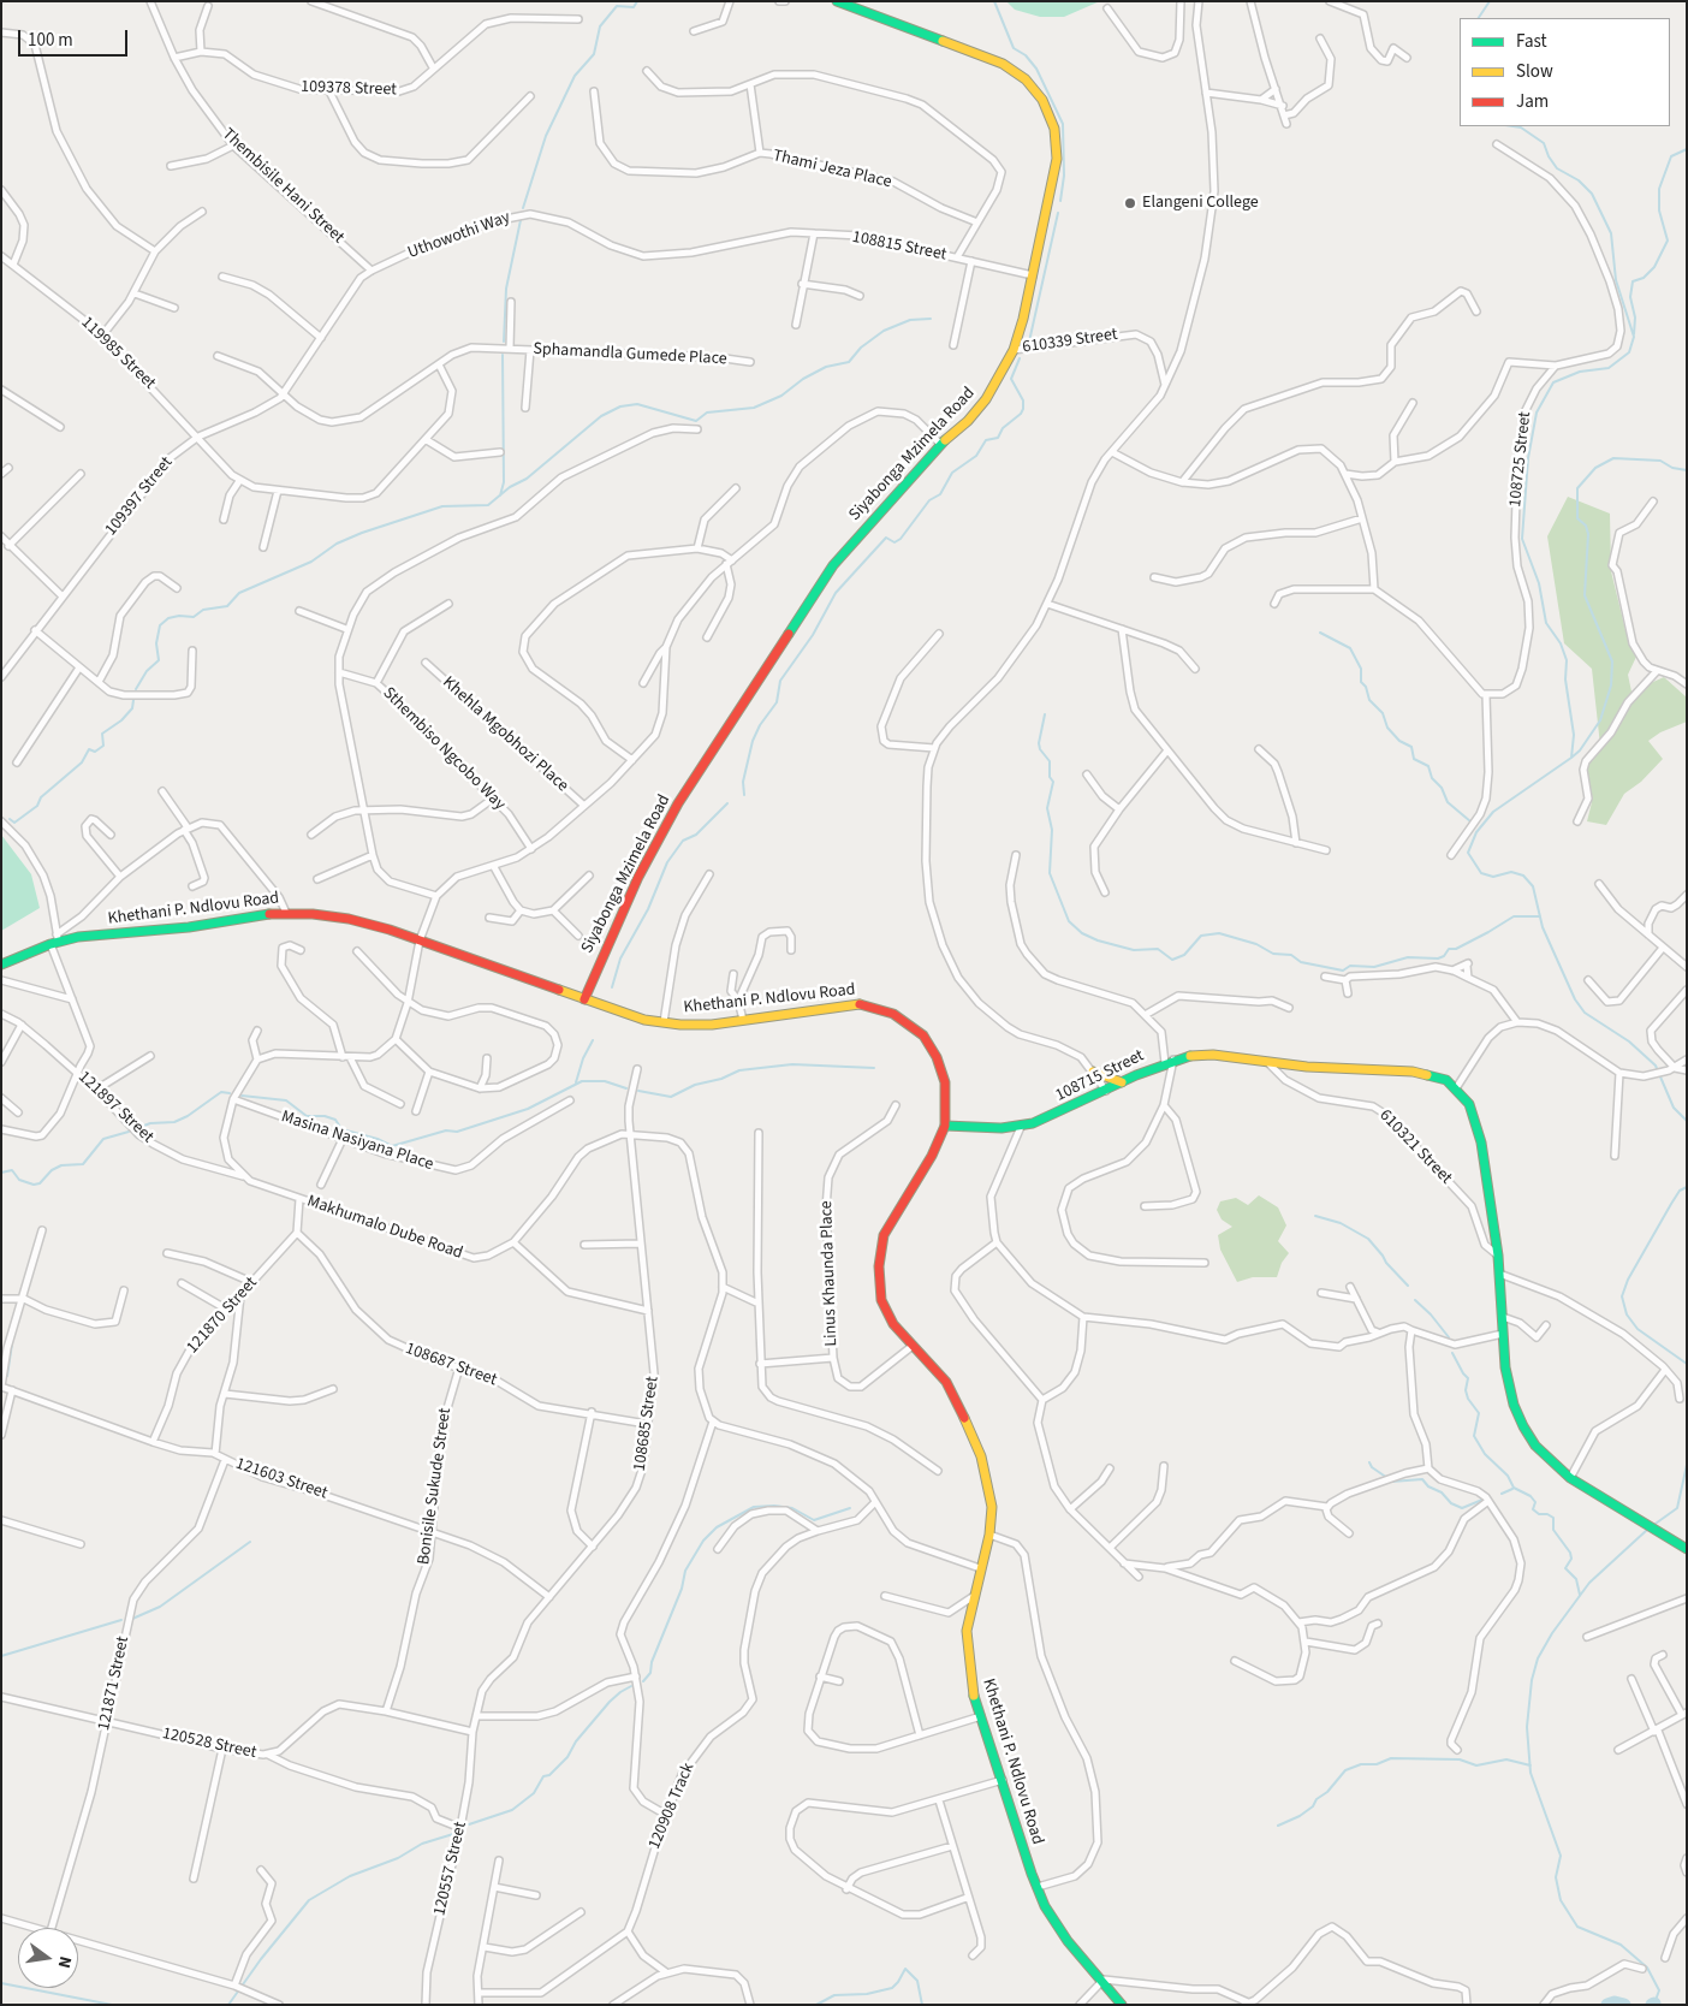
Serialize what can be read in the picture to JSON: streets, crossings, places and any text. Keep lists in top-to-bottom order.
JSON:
{
  "streets": {
    "street": [
      "109378 Street",
      "Thami Jeza Place",
      "Thembisile Hani Street",
      "Uthowothi Way",
      "108815 Street",
      "610339 Street",
      "119985 Street",
      "Sphamandla Gumede Place",
      "Siyabonga Mzimela Road",
      "108725 Street",
      "109397 Street",
      "Khehla Mgobhozi Place",
      "Sthembiso Ngcobo Way",
      "Khethani P. Ndlovu Road",
      "108715 Street",
      "121897 Street",
      "Masina Nasiyana Place",
      "610321 Street",
      "Makhumalo Dube Road",
      "Linus Khaunda Place",
      "121870 Street",
      "108687 Street",
      "108685 Street",
      "121603 Street",
      "Bonisile Sukude Street",
      "121871 Street",
      "120528 Street",
      "120908 Track",
      "120557 Street"
    ]
  },
  "crossings": [
    ["109378 Street", "Thembisile Hani Street"],
    ["Thembisile Hani Street", "Uthowothi Way"],
    ["Thembisile Hani Street", "109397 Street"],
    ["Uthowothi Way", "108815 Street"],
    ["Uthowothi Way", "109397 Street"],
    ["108815 Street", "Siyabonga Mzimela Road"],
    ["610339 Street", "Siyabonga Mzimela Road"],
    ["119985 Street", "109397 Street"],
    ["Sphamandla Gumede Place", "109397 Street"],
    ["Siyabonga Mzimela Road", "Khethani P. Ndlovu Road"],
    ["Khethani P. Ndlovu Road", "108715 Street"],
    ["Khethani P. Ndlovu Road", "Linus Khaunda Place"],
    ["108715 Street", "610321 Street"],
    ["121897 Street", "Makhumalo Dube Road"],
    ["Masina Nasiyana Place", "Makhumalo Dube Road"],
    ["Makhumalo Dube Road", "108685 Street"],
    ["121870 Street", "108687 Street"],
    ["121870 Street", "121603 Street"],
    ["108687 Street", "108685 Street"],
    ["108687 Street", "Bonisile Sukude Street"],
    ["108685 Street", "121603 Street"],
    ["108685 Street", "120528 Street"],
    ["108685 Street", "120557 Street"],
    ["121603 Street", "Bonisile Sukude Street"],
    ["121603 Street", "121871 Street"],
    ["Bonisile Sukude Street", "120528 Street"],
    ["121871 Street", "120528 Street"],
    ["120528 Street", "120557 Street"]
  ],
  "places": ["Elangeni College"],
  "legend": ["Fast", "Slow", "Jam"],
  "scale_bar": "100 m",
  "north": "right"
}
